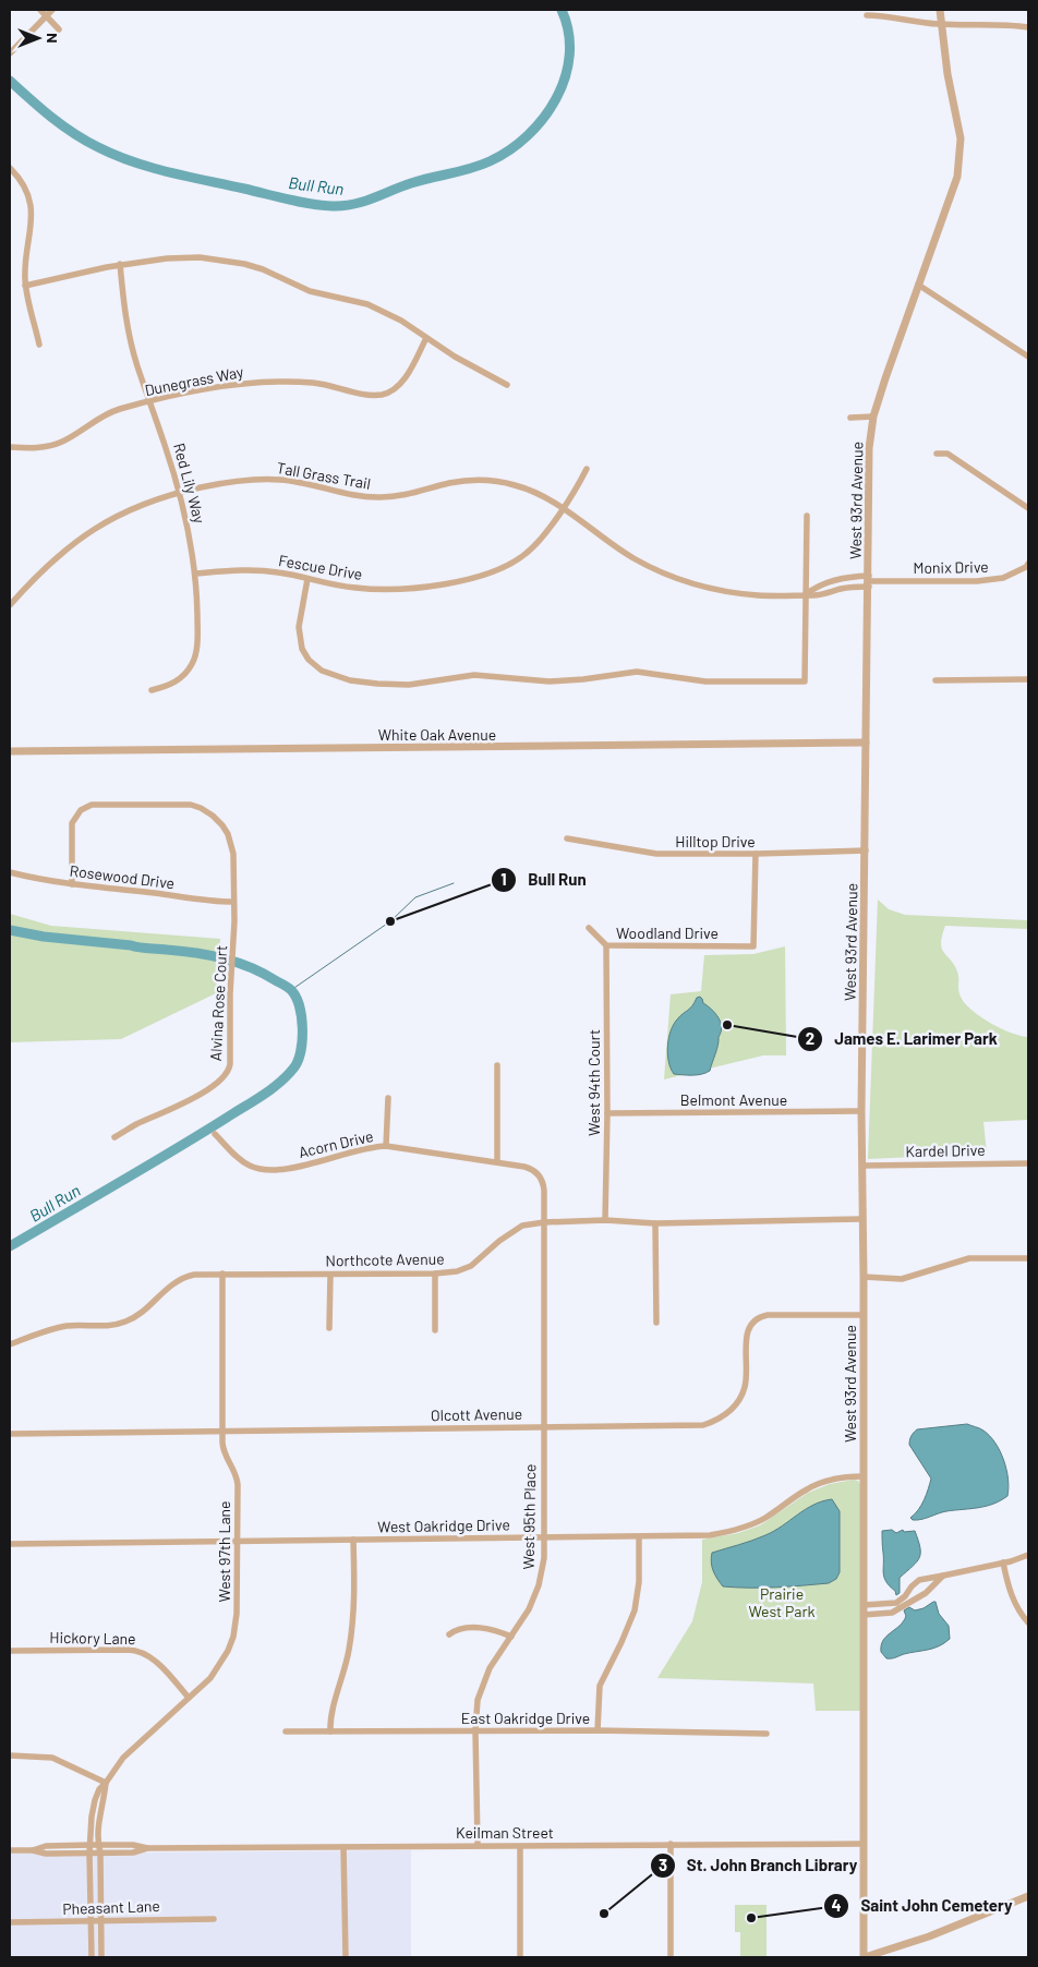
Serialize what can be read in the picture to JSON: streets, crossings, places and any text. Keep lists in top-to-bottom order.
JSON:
{
  "streets": {
    "street": [
      "Dunegrass Way",
      "Tall Grass Trail",
      "Red Lily Way",
      "West 93rd Avenue",
      "Fescue Drive",
      "Monix Drive",
      "White Oak Avenue",
      "Hilltop Drive",
      "Rosewood Drive",
      "Woodland Drive",
      "Alvina Rose Court",
      "West 94th Court",
      "Belmont Avenue",
      "Acorn Drive",
      "Kardel Drive",
      "Northcote Avenue",
      "Olcott Avenue",
      "West 95th Place",
      "West Oakridge Drive",
      "West 97th Lane",
      "Hickory Lane",
      "East Oakridge Drive",
      "Keilman Street",
      "Pheasant Lane"
    ]
  },
  "crossings": [
    ["Dunegrass Way", "Red Lily Way"],
    ["Tall Grass Trail", "Red Lily Way"],
    ["Tall Grass Trail", "West 93rd Avenue"],
    ["Tall Grass Trail", "Fescue Drive"],
    ["Tall Grass Trail", "Monix Drive"],
    ["Red Lily Way", "Fescue Drive"],
    ["West 93rd Avenue", "Monix Drive"],
    ["West 93rd Avenue", "White Oak Avenue"],
    ["West 93rd Avenue", "Hilltop Drive"],
    ["West 93rd Avenue", "Belmont Avenue"],
    ["West 93rd Avenue", "Kardel Drive"],
    ["West 93rd Avenue", "Northcote Avenue"],
    ["West 93rd Avenue", "Olcott Avenue"],
    ["West 93rd Avenue", "West Oakridge Drive"],
    ["West 93rd Avenue", "Keilman Street"],
    ["Hilltop Drive", "Woodland Drive"],
    ["Rosewood Drive", "Alvina Rose Court"],
    ["Woodland Drive", "West 94th Court"],
    ["West 94th Court", "Belmont Avenue"],
    ["West 94th Court", "Northcote Avenue"],
    ["Acorn Drive", "West 95th Place"],
    ["Northcote Avenue", "West 95th Place"],
    ["Northcote Avenue", "West 97th Lane"],
    ["Olcott Avenue", "West 95th Place"],
    ["Olcott Avenue", "West 97th Lane"],
    ["West 95th Place", "West Oakridge Drive"],
    ["West 95th Place", "East Oakridge Drive"],
    ["West 95th Place", "Keilman Street"],
    ["West Oakridge Drive", "West 97th Lane"],
    ["West 97th Lane", "Hickory Lane"],
    ["West 97th Lane", "Keilman Street"],
    ["West 97th Lane", "Pheasant Lane"]
  ],
  "water": ["Bull Run"],
  "parks": ["Prairie West Park"],
  "places": [
    "Bull Run",
    "James E. Larimer Park",
    "St. John Branch Library",
    "Saint John Cemetery"
  ],
  "north": "right"
}
